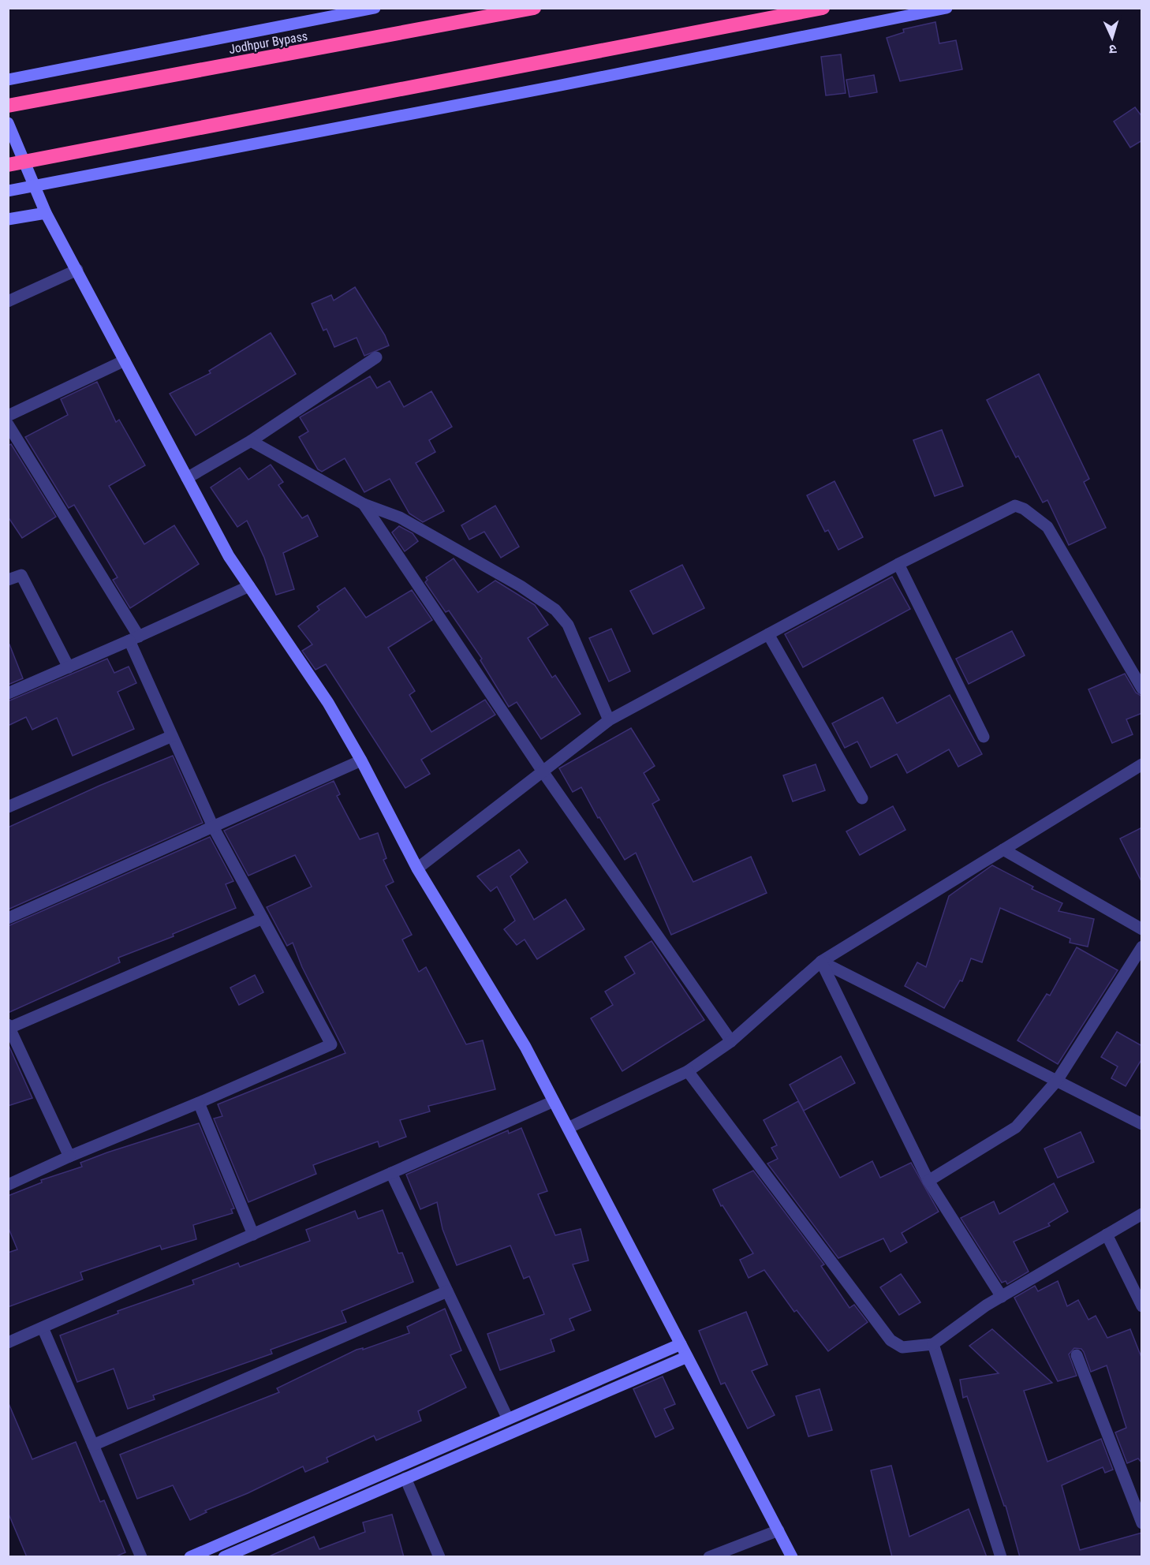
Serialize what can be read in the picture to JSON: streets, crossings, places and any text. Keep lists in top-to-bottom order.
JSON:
{
  "streets": {
    "highway": ["Jodhpur Bypass"]
  },
  "north": "bottom"
}
